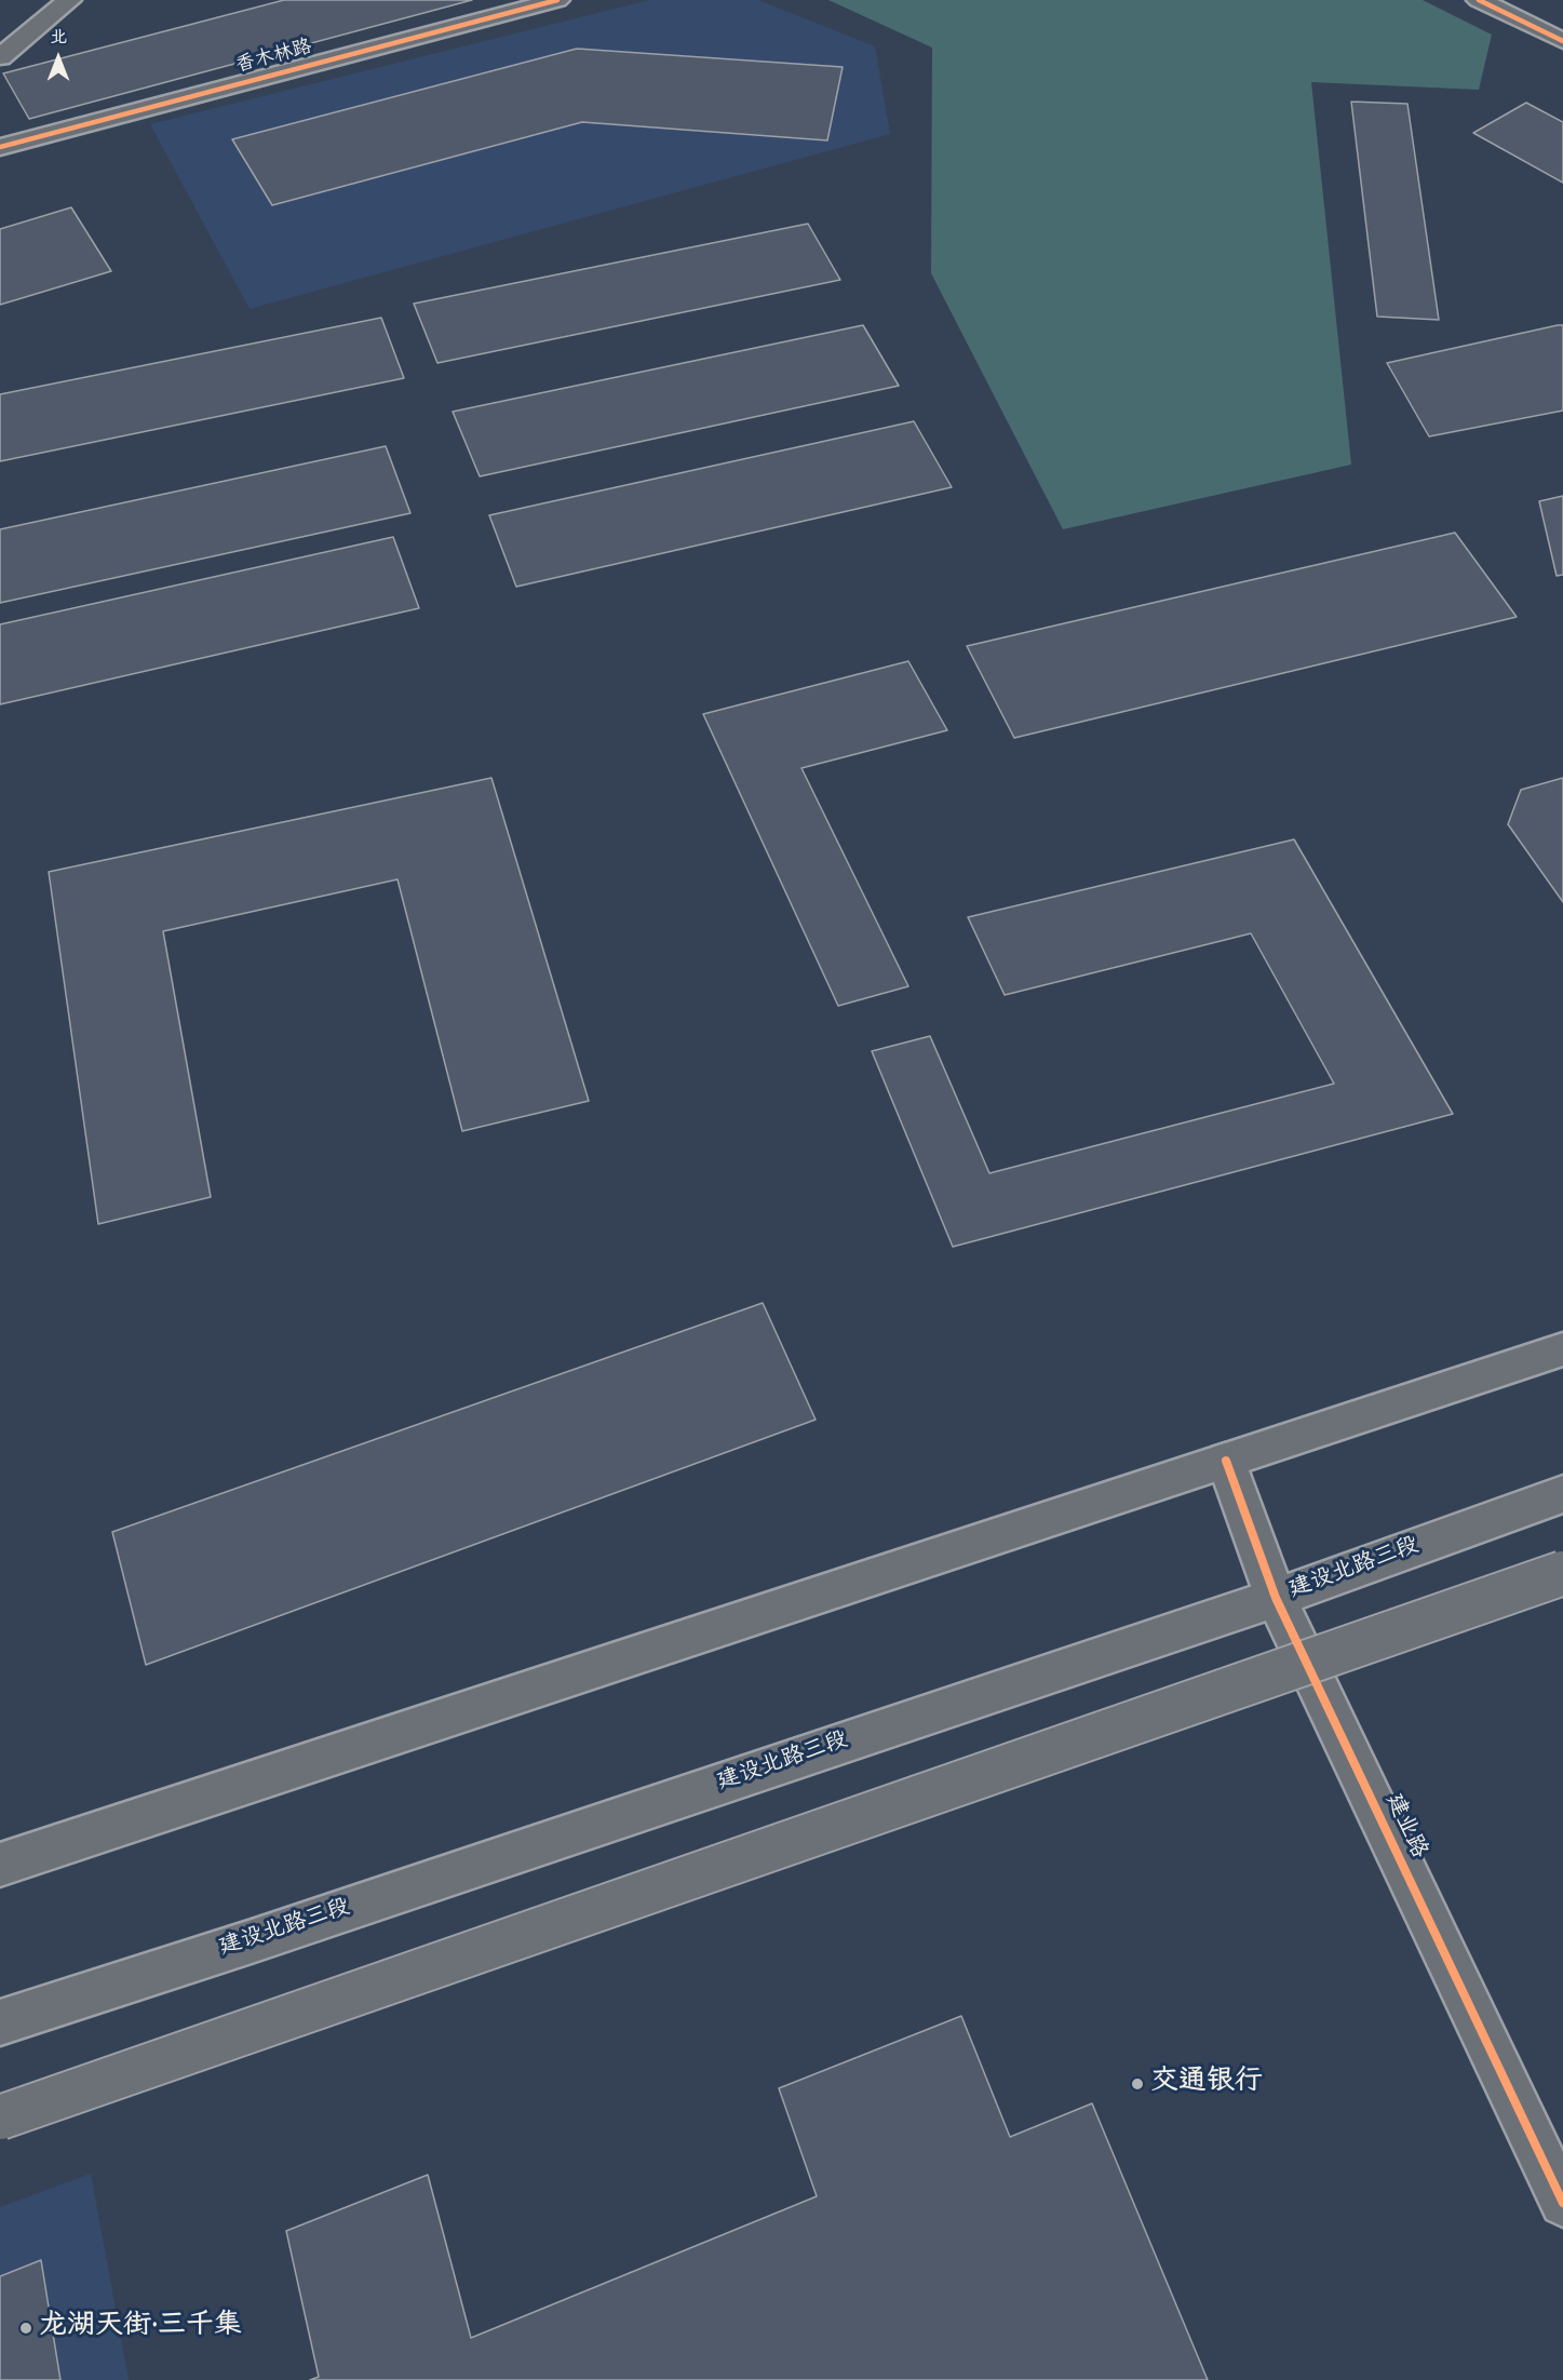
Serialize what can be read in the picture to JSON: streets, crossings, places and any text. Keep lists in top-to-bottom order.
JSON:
{
  "streets": {
    "main road": ["香木林路", "建设北路三段", "建业路"]
  },
  "crossings": [
    ["建设北路三段", "建业路"]
  ],
  "places": ["交通银行", "龙湖天街·三千集"],
  "north": "top"
}
